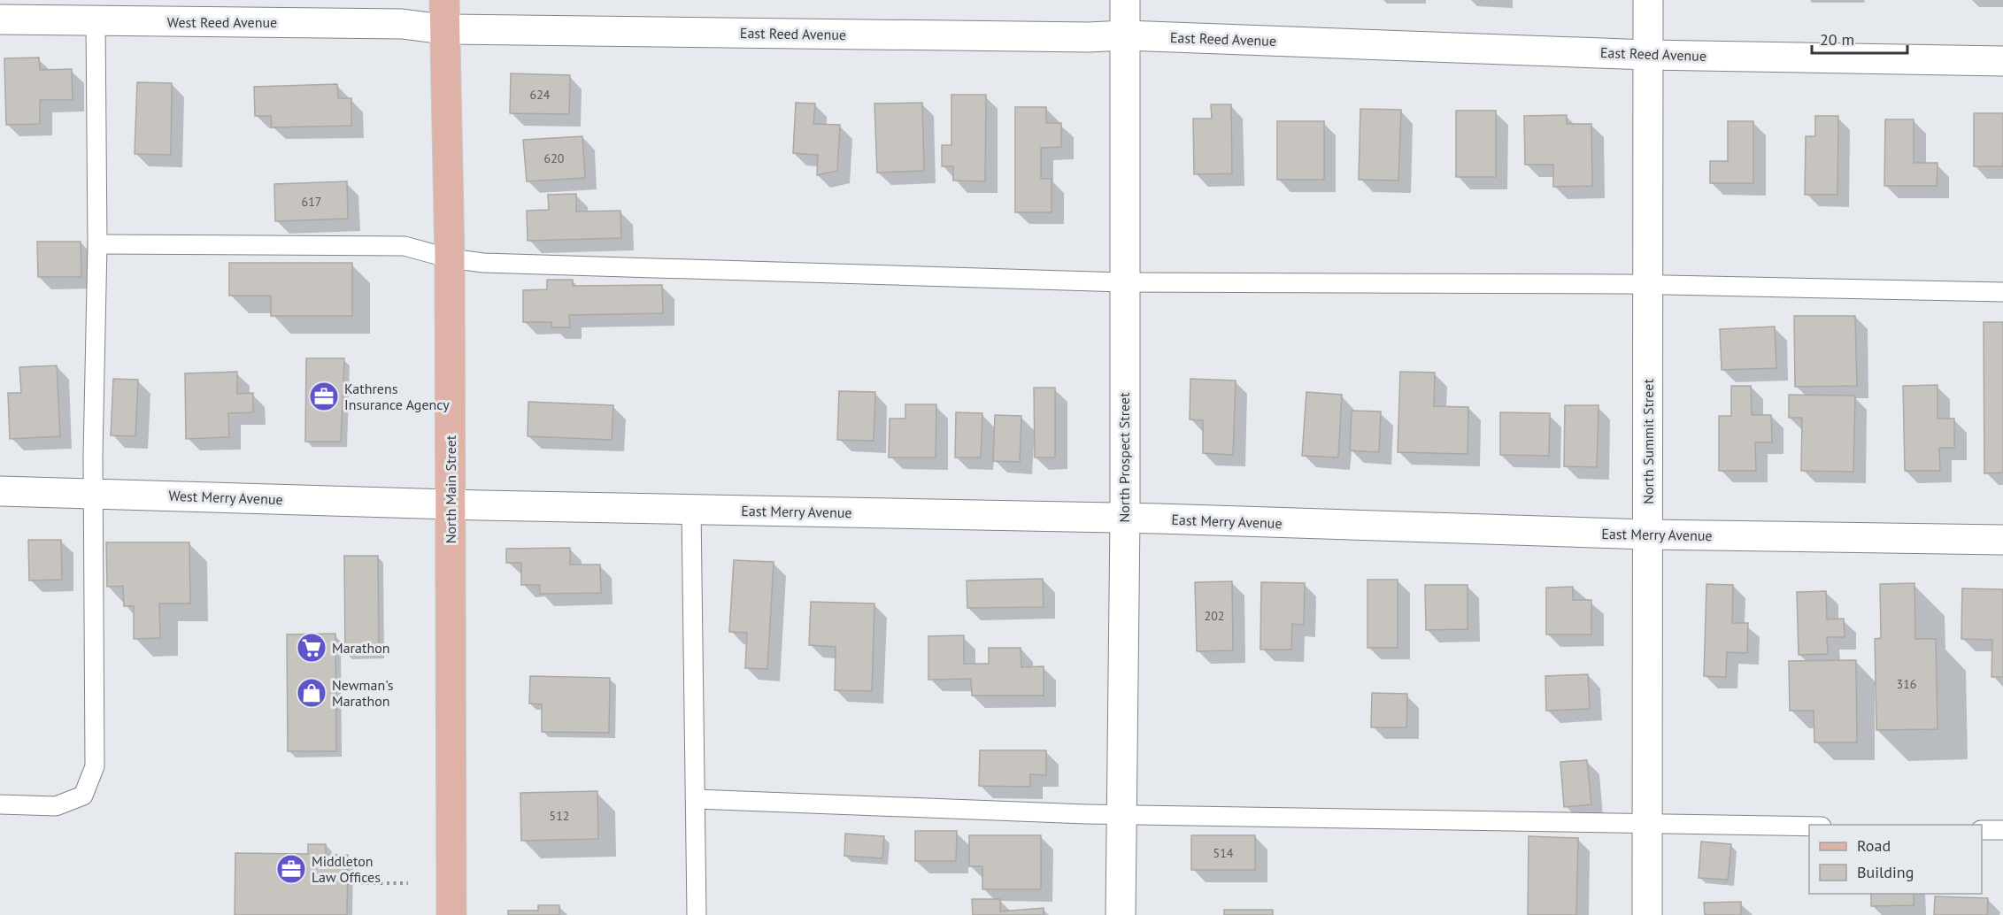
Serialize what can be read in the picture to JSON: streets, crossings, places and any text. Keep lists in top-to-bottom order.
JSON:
{
  "streets": {
    "main road": ["North Main Street"],
    "street": [
      "West Reed Avenue",
      "East Reed Avenue",
      "North Summit Street",
      "North Prospect Street",
      "West Merry Avenue",
      "East Merry Avenue"
    ]
  },
  "crossings": [
    ["West Reed Avenue", "East Reed Avenue"],
    ["West Reed Avenue", "North Main Street"],
    ["East Reed Avenue", "North Summit Street"],
    ["East Reed Avenue", "North Prospect Street"],
    ["East Reed Avenue", "North Main Street"],
    ["North Summit Street", "East Merry Avenue"],
    ["North Prospect Street", "East Merry Avenue"],
    ["North Main Street", "West Merry Avenue"],
    ["North Main Street", "East Merry Avenue"],
    ["West Merry Avenue", "East Merry Avenue"]
  ],
  "places": {
    "office": ["Kathrens Insurance Agency", "Middleton Law Offices"],
    "supermarket": ["Marathon"],
    "shop": ["Newman's Marathon"]
  },
  "house_numbers": [
    "624",
    "620",
    "617",
    "202",
    "316",
    "512",
    "514"
  ],
  "legend": ["Road", "Building"],
  "scale_bar": "20 m"
}
